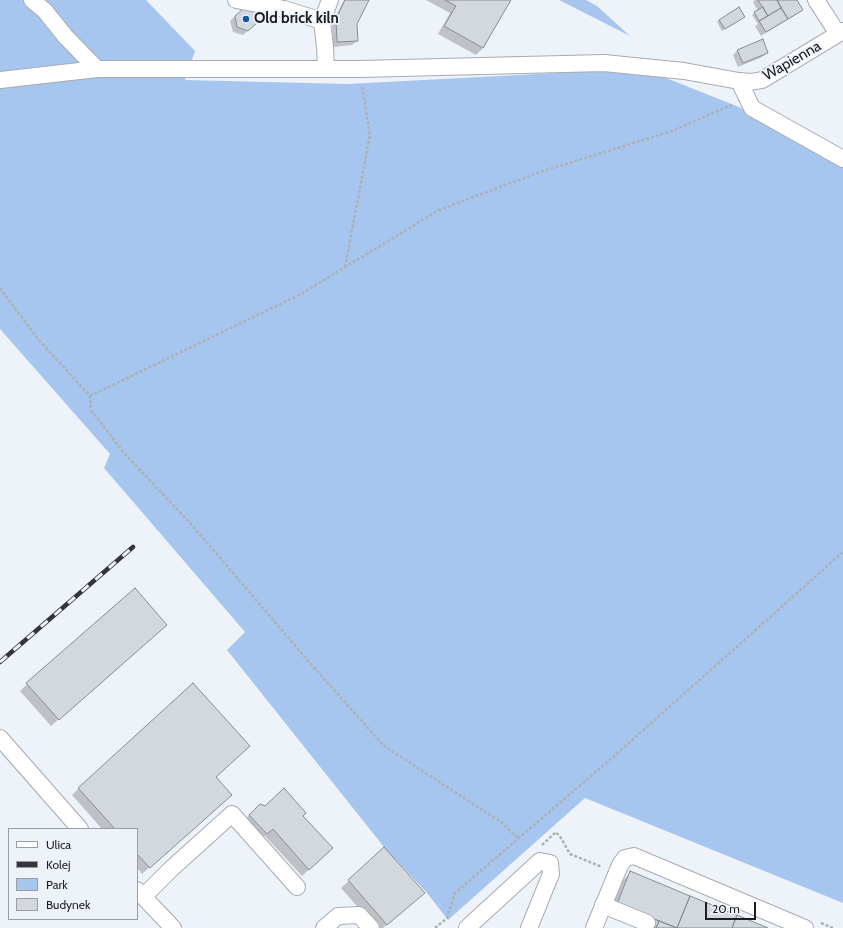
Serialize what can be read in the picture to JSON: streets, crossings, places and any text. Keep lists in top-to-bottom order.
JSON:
{
  "streets": {
    "street": ["Wapienna"]
  },
  "places": ["Old brick kiln"],
  "legend": [
    "Ulica",
    "Kolej",
    "Park",
    "Budynek"
  ],
  "scale_bar": "20 m"
}
